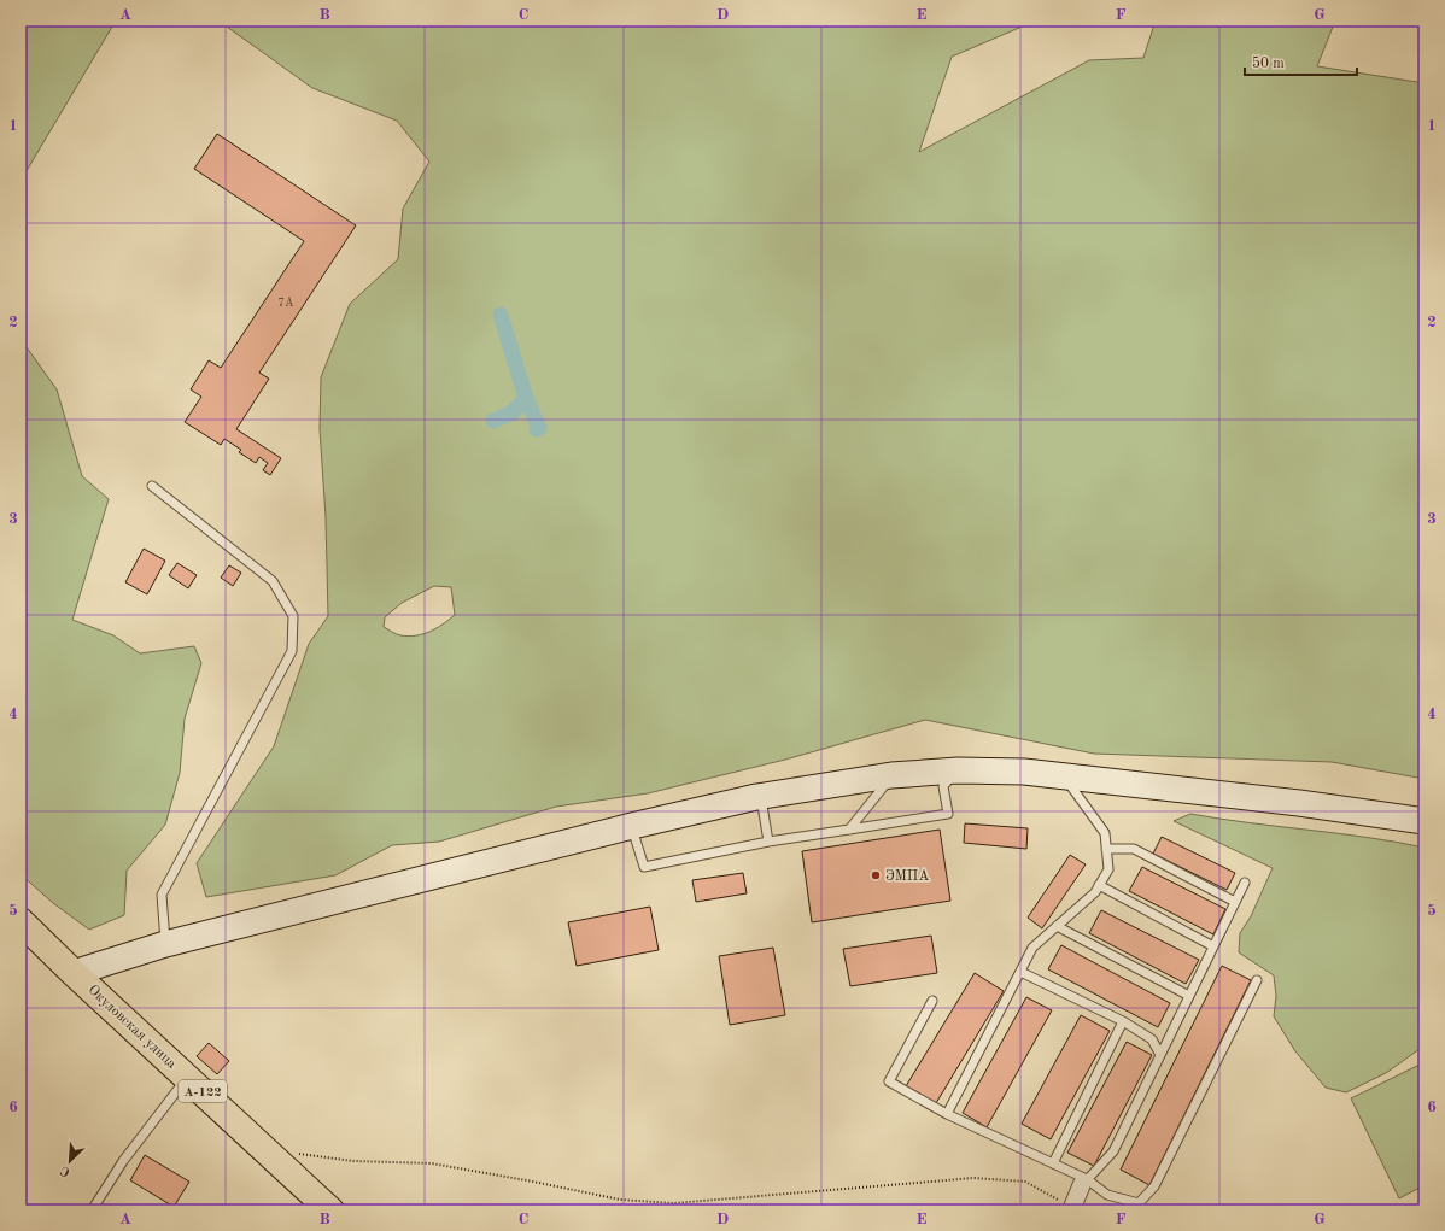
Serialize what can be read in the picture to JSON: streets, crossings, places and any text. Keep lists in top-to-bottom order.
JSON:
{
  "streets": {
    "main road": ["Окуловская улица", "А-122"]
  },
  "places": ["ЭМПА"],
  "house_numbers": ["7А"],
  "scale_bar": "50 m",
  "north": "bottom left",
  "grid": {
    "columns": [
      "A",
      "B",
      "C",
      "D",
      "E",
      "F",
      "G"
    ],
    "rows": [
      "1",
      "2",
      "3",
      "4",
      "5",
      "6"
    ]
  }
}
